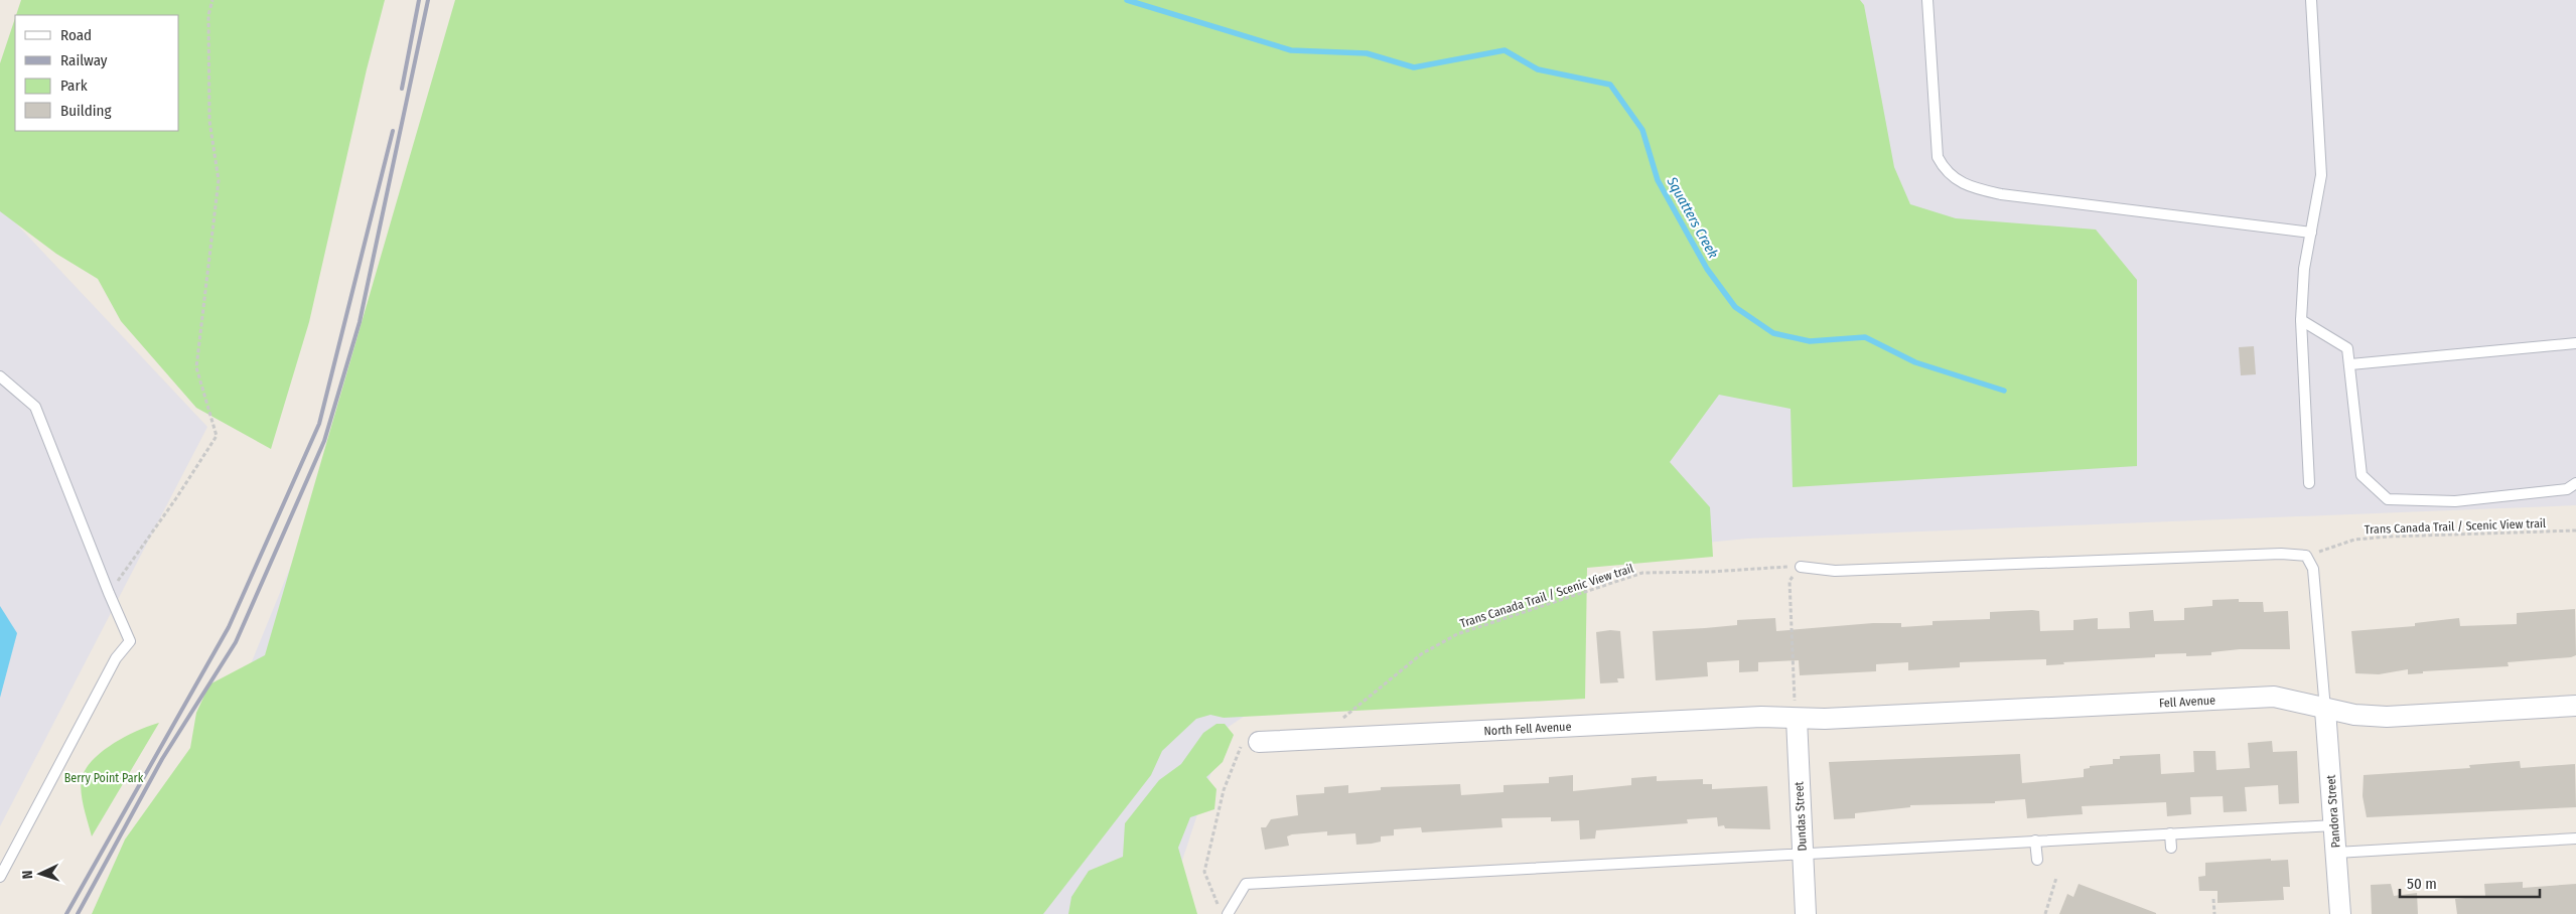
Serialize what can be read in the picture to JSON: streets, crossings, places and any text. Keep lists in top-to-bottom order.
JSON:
{
  "streets": {
    "street": [
      "Fell Avenue",
      "North Fell Avenue",
      "Pandora Street",
      "Dundas Street"
    ],
    "path": ["Trans Canada Trail / Scenic View trail"]
  },
  "crossings": [
    ["Fell Avenue", "North Fell Avenue"],
    ["Fell Avenue", "Pandora Street"],
    ["Fell Avenue", "Dundas Street"],
    ["North Fell Avenue", "Dundas Street"]
  ],
  "water": ["Squatters Creek"],
  "parks": ["Berry Point Park"],
  "legend": [
    "Road",
    "Railway",
    "Park",
    "Building"
  ],
  "scale_bar": "50 m",
  "north": "left"
}
